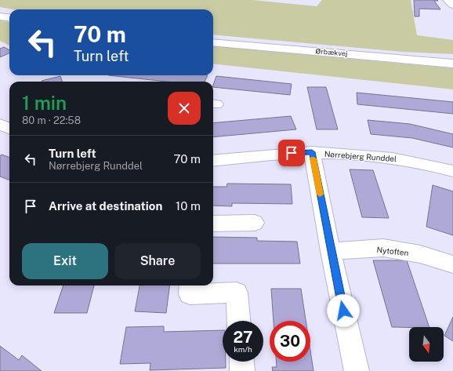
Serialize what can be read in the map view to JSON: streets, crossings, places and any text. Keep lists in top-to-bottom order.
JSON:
{
  "streets": {
    "street": ["Ørbækvej", "Nørrebjerg Runddel", "Nytoften"]
  },
  "north": "bottom",
  "page": {
    "turn": ["70 m", "Turn left"],
    "heading": ["1 min", "80 m · 22:58"],
    "list": [
      {
        "name": "Turn left",
        "note": "Nørrebjerg Runddel",
        "value": "70 m"
      },
      {
        "name": "Arrive at destination",
        "value": "10 m"
      }
    ],
    "buttons": ["Exit", "Share"],
    "speed": "27 km/h",
    "limit": "30"
  }
}
